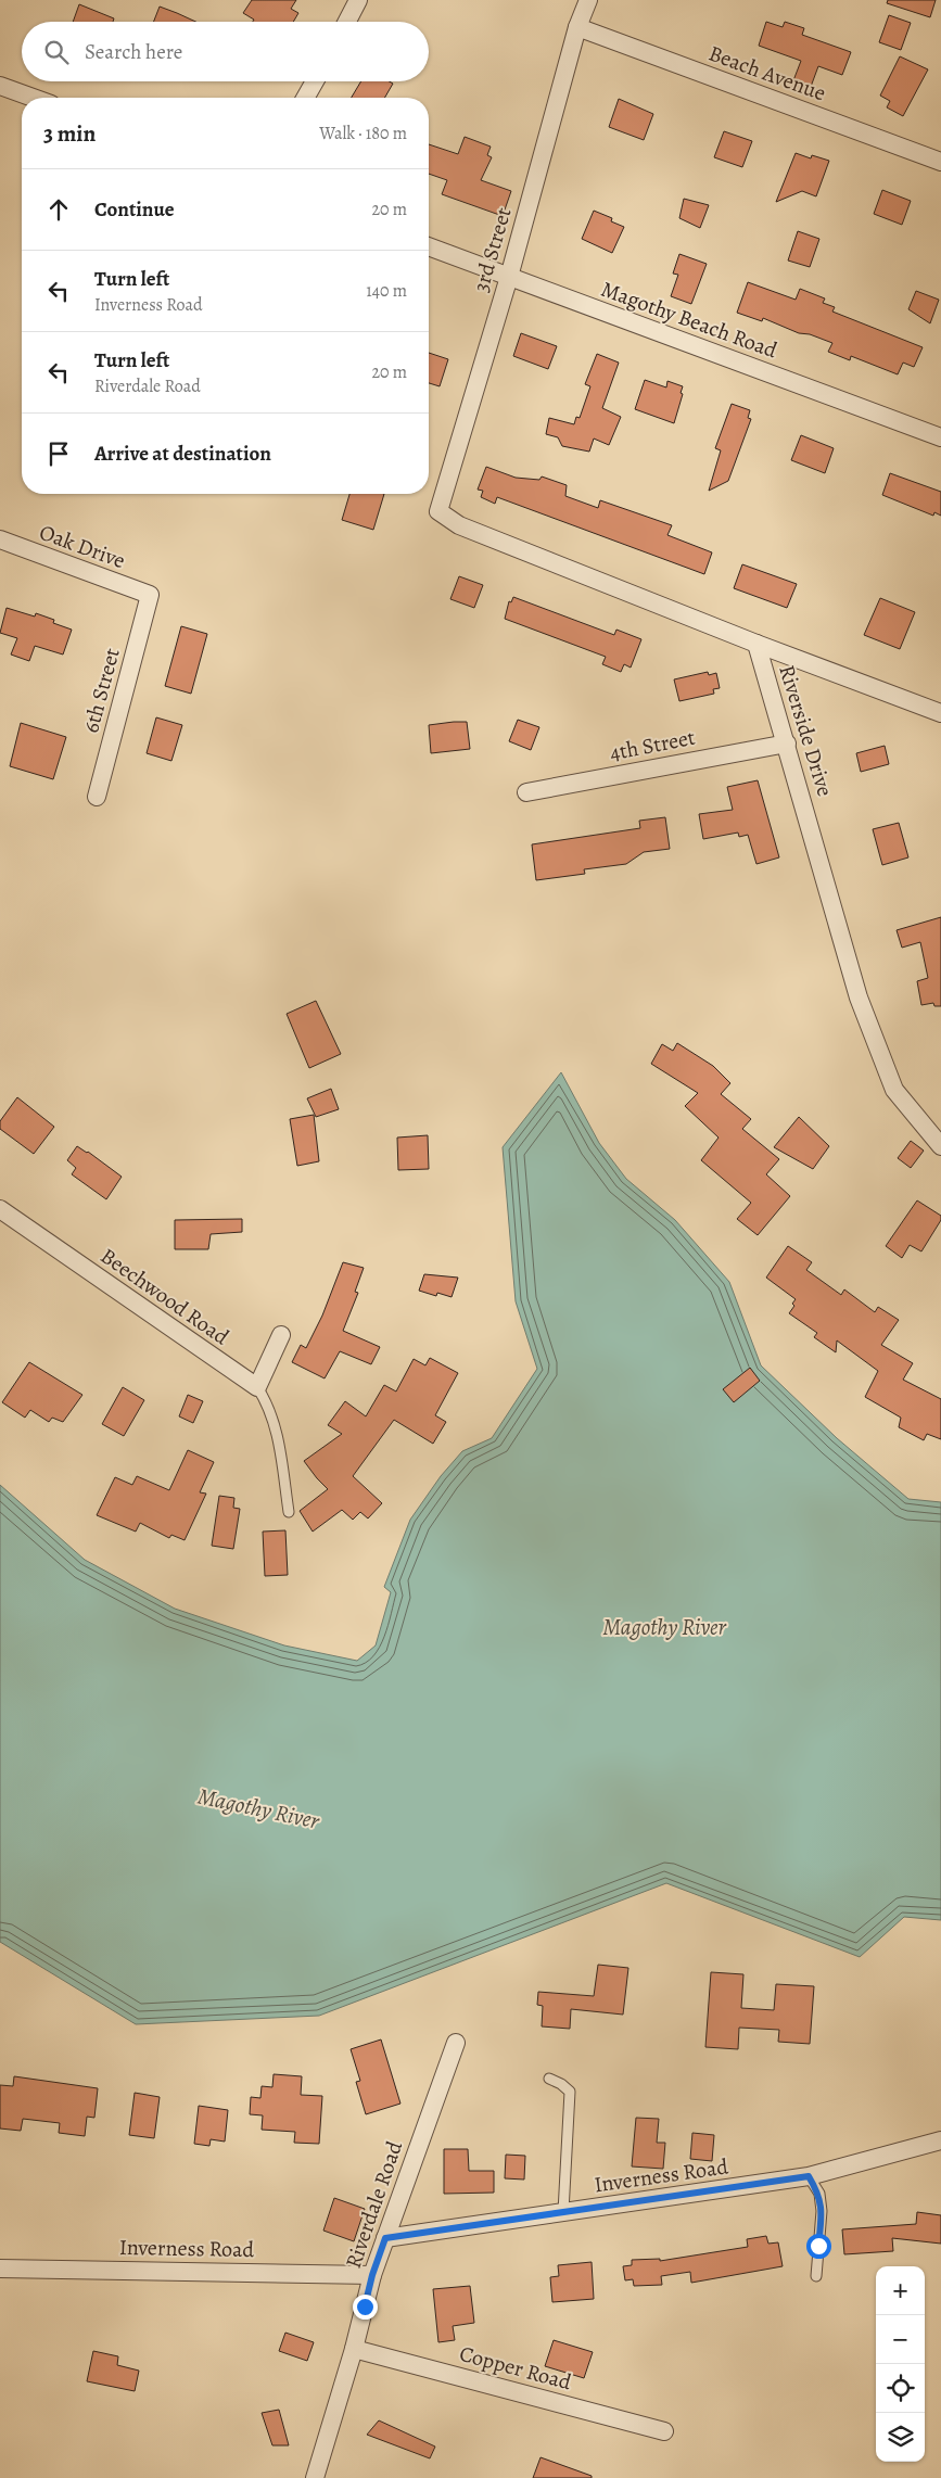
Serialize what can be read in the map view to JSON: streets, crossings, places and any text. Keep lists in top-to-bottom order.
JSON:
{
  "streets": {
    "street": [
      "Beach Avenue",
      "3rd Street",
      "Magothy Beach Road",
      "Oak Drive",
      "6th Street",
      "Riverside Drive",
      "4th Street",
      "Beechwood Road",
      "Inverness Road",
      "Riverdale Road",
      "Copper Road"
    ]
  },
  "crossings": [
    ["Beach Avenue", "3rd Street"],
    ["3rd Street", "Magothy Beach Road"],
    ["3rd Street", "Riverside Drive"],
    ["Oak Drive", "6th Street"],
    ["Riverside Drive", "4th Street"],
    ["Inverness Road", "Riverdale Road"],
    ["Riverdale Road", "Copper Road"]
  ],
  "water": ["Magothy River"],
  "page": {
    "search": "Search here",
    "heading": ["3 min", "Walk · 180 m"],
    "list": [
      ["Continue", "20 m"],
      ["Turn left", "Inverness Road", "140 m"],
      ["Turn left", "Riverdale Road", "20 m"],
      "Arrive at destination"
    ],
    "map_buttons": ["+", "−"]
  }
}
